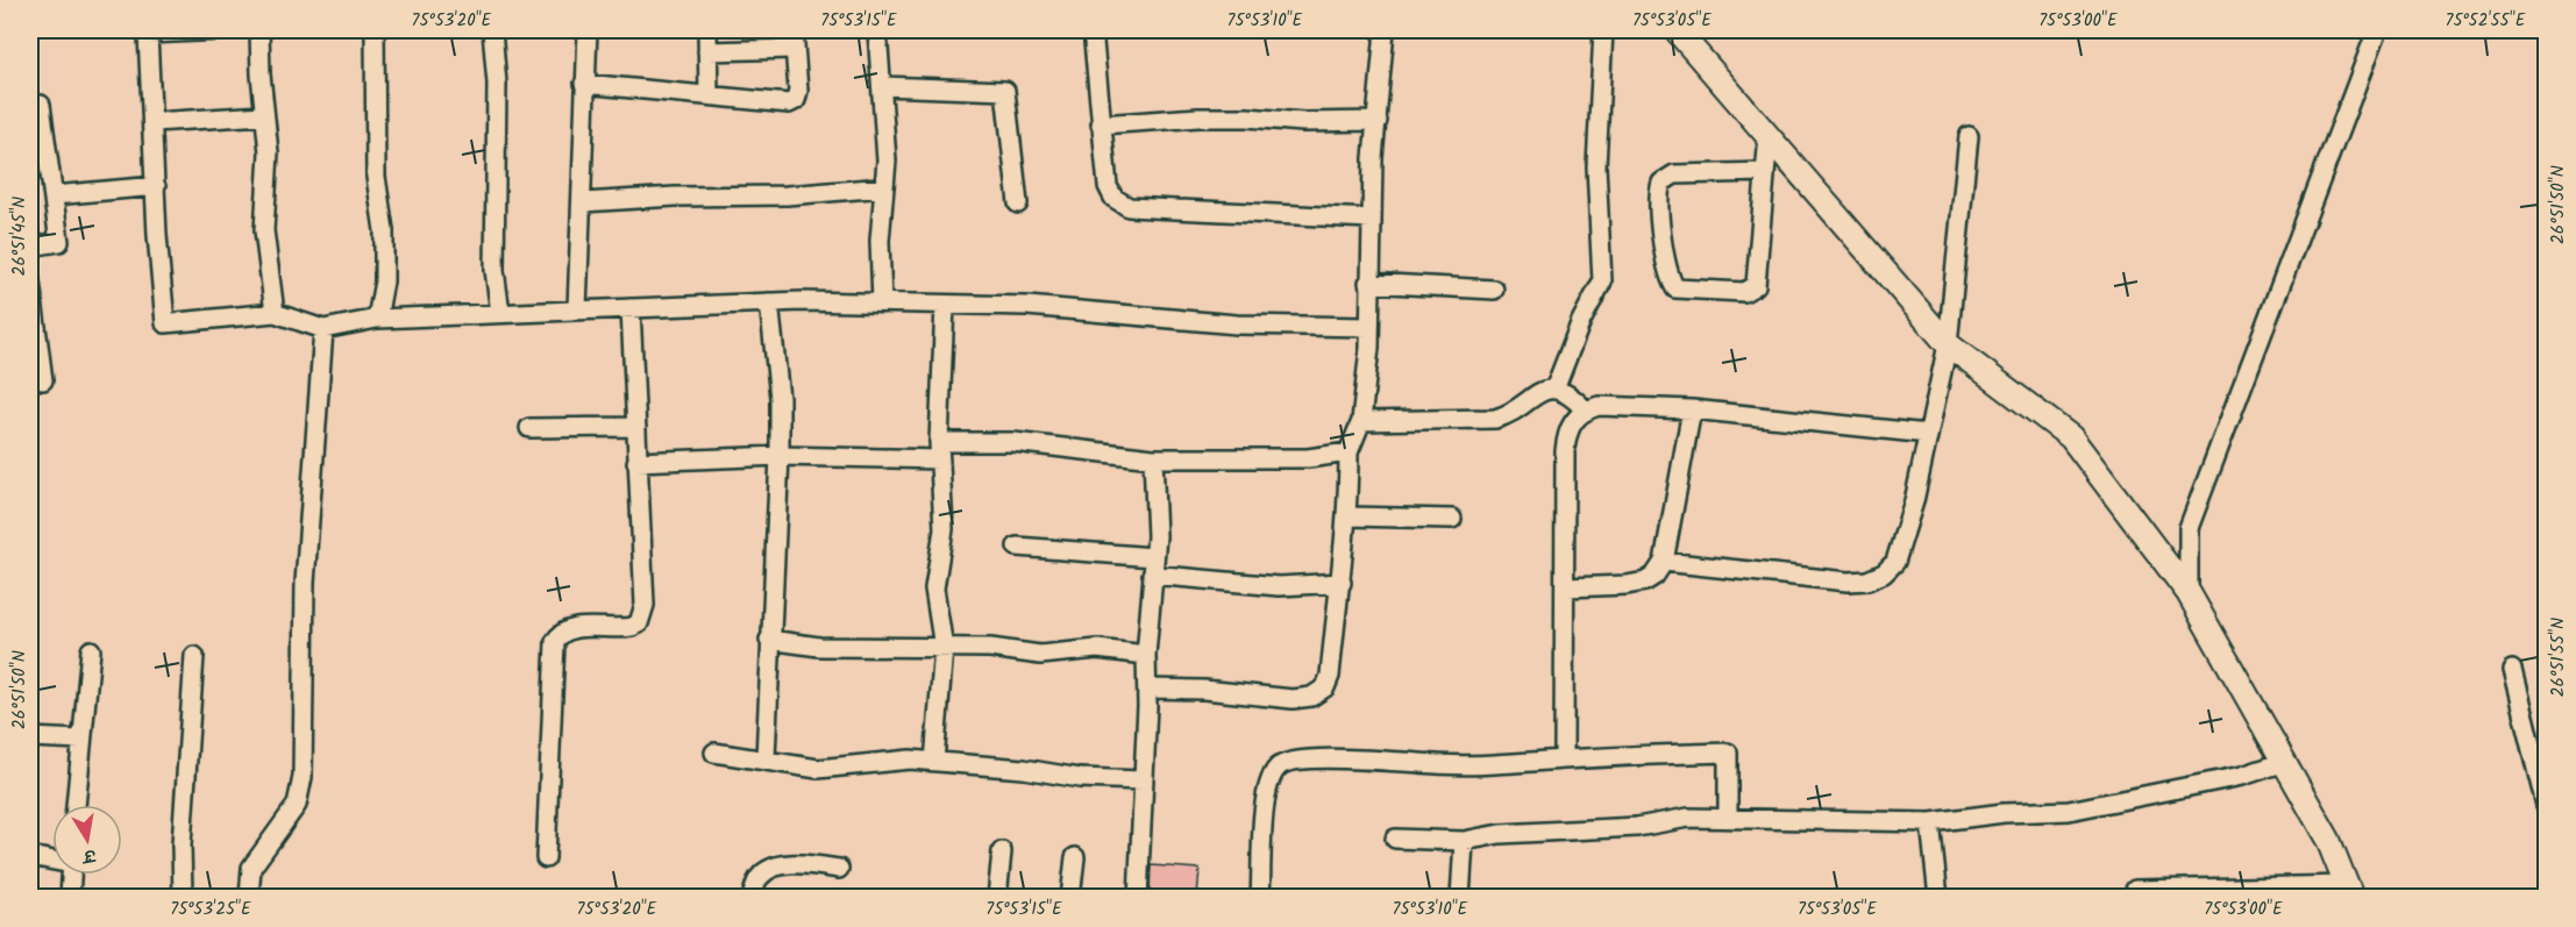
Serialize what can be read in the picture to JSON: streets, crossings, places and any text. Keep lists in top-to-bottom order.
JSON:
{
  "north": "bottom",
  "coordinates": [
    "75°53'20\"E",
    "75°53'15\"E",
    "75°53'10\"E",
    "75°53'05\"E",
    "75°53'00\"E",
    "75°52'55\"E",
    "26°51'50\"N",
    "26°51'45\"N",
    "26°51'55\"N",
    "75°53'25\"E"
  ]
}
